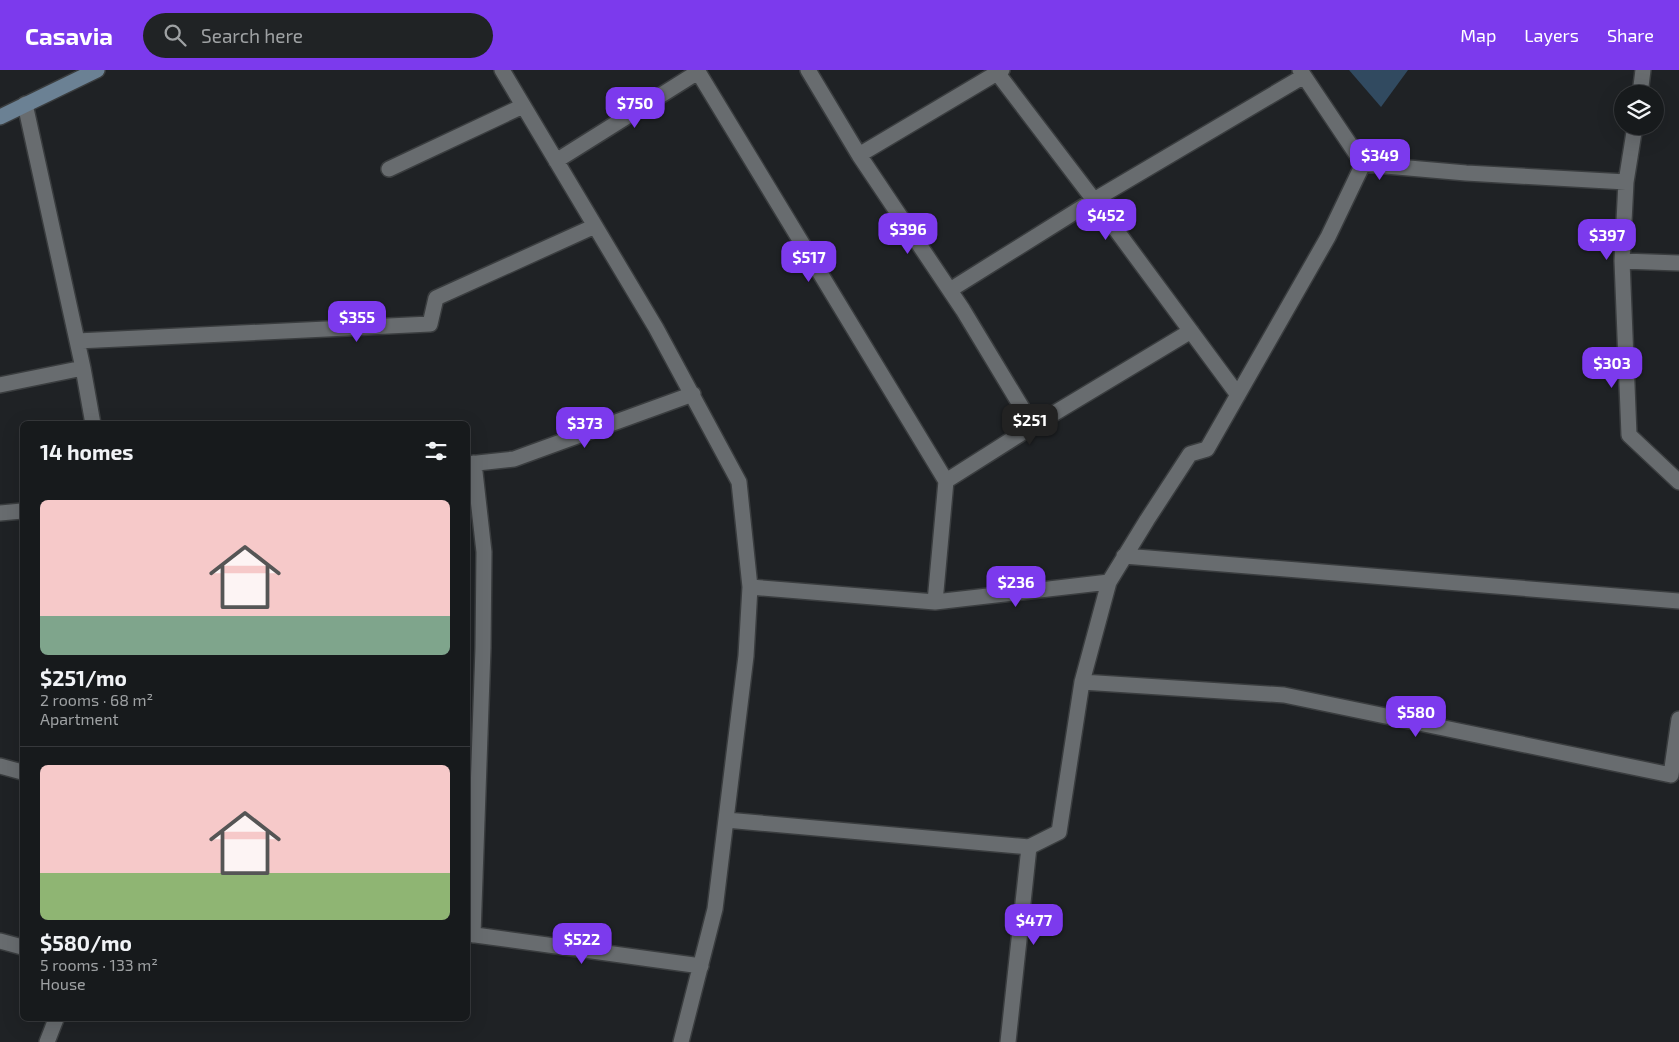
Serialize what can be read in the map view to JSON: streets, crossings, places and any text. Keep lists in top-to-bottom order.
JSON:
{
  "page": {
    "header": "Casavia",
    "search": "Search here",
    "nav": ["Map", "Layers", "Share"],
    "price": [
      "$750",
      "$349",
      "$452",
      "$396",
      "$397",
      "$517",
      "$355",
      "$303",
      "$251",
      "$373",
      "$236",
      "$580",
      "$477",
      "$522"
    ],
    "heading": "14 homes",
    "list": [
      {
        "name": "$251/mo",
        "note": "2 rooms · 68 m² · Apartment"
      },
      {
        "name": "$580/mo",
        "note": "5 rooms · 133 m² · House"
      }
    ]
  }
}
